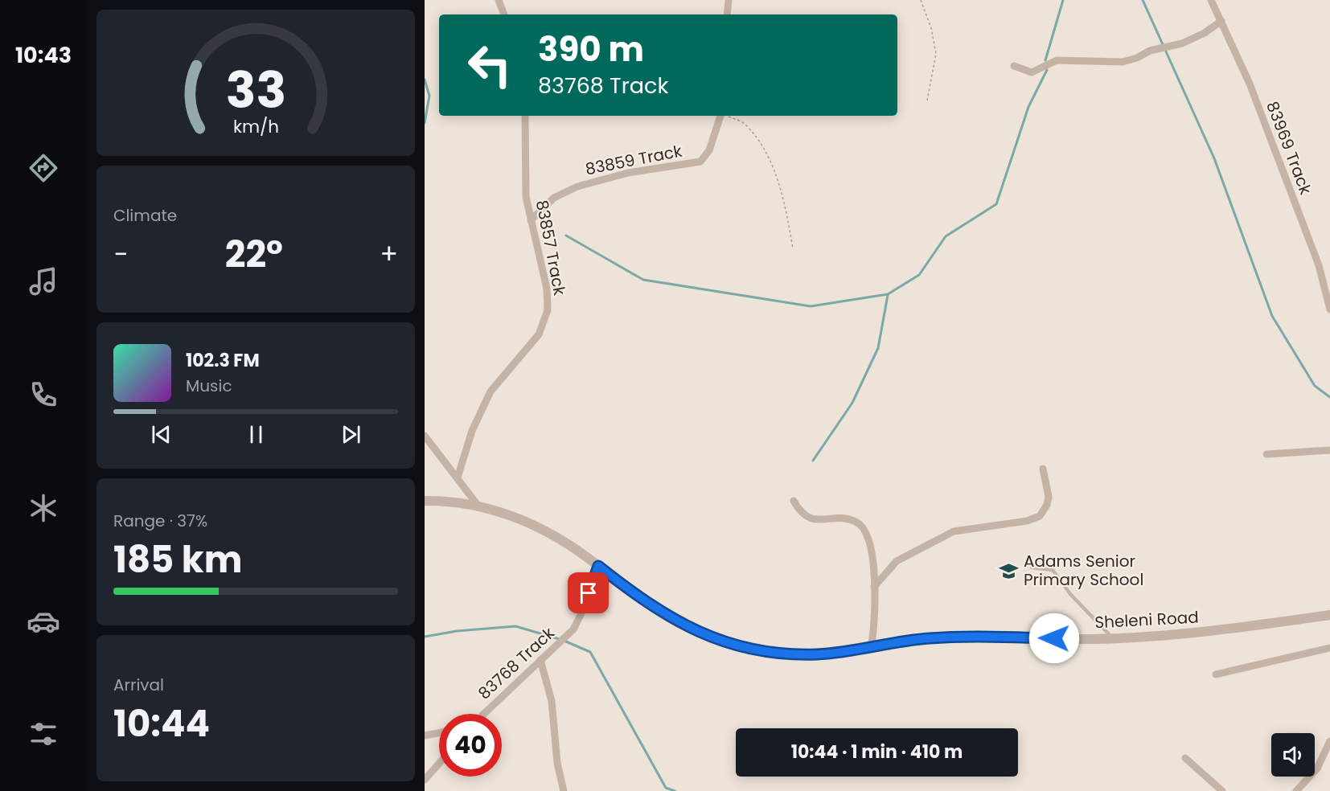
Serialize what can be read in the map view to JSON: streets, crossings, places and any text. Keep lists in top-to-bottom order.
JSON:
{
  "streets": {
    "street": [
      "83969 Track",
      "83859 Track",
      "83857 Track",
      "Sheleni Road",
      "83768 Track"
    ]
  },
  "crossings": [
    ["83859 Track", "83857 Track"],
    ["Sheleni Road", "83768 Track"]
  ],
  "places": {
    "school or university": ["Adams Senior Primary School"]
  },
  "page": {
    "tabs": "10:43",
    "turn": ["390 m", "83768 Track"],
    "tile": [
      "Climate",
      ["Range · 37%", "185 km"],
      ["Arrival", "10:44"]
    ],
    "heat": ["−", "22°", "+"],
    "song": ["102.3 FM", "Music"],
    "limit": "40",
    "trip": "10:44 · 1 min · 410 m",
    "gauge": ["33", "km/h"]
  }
}
